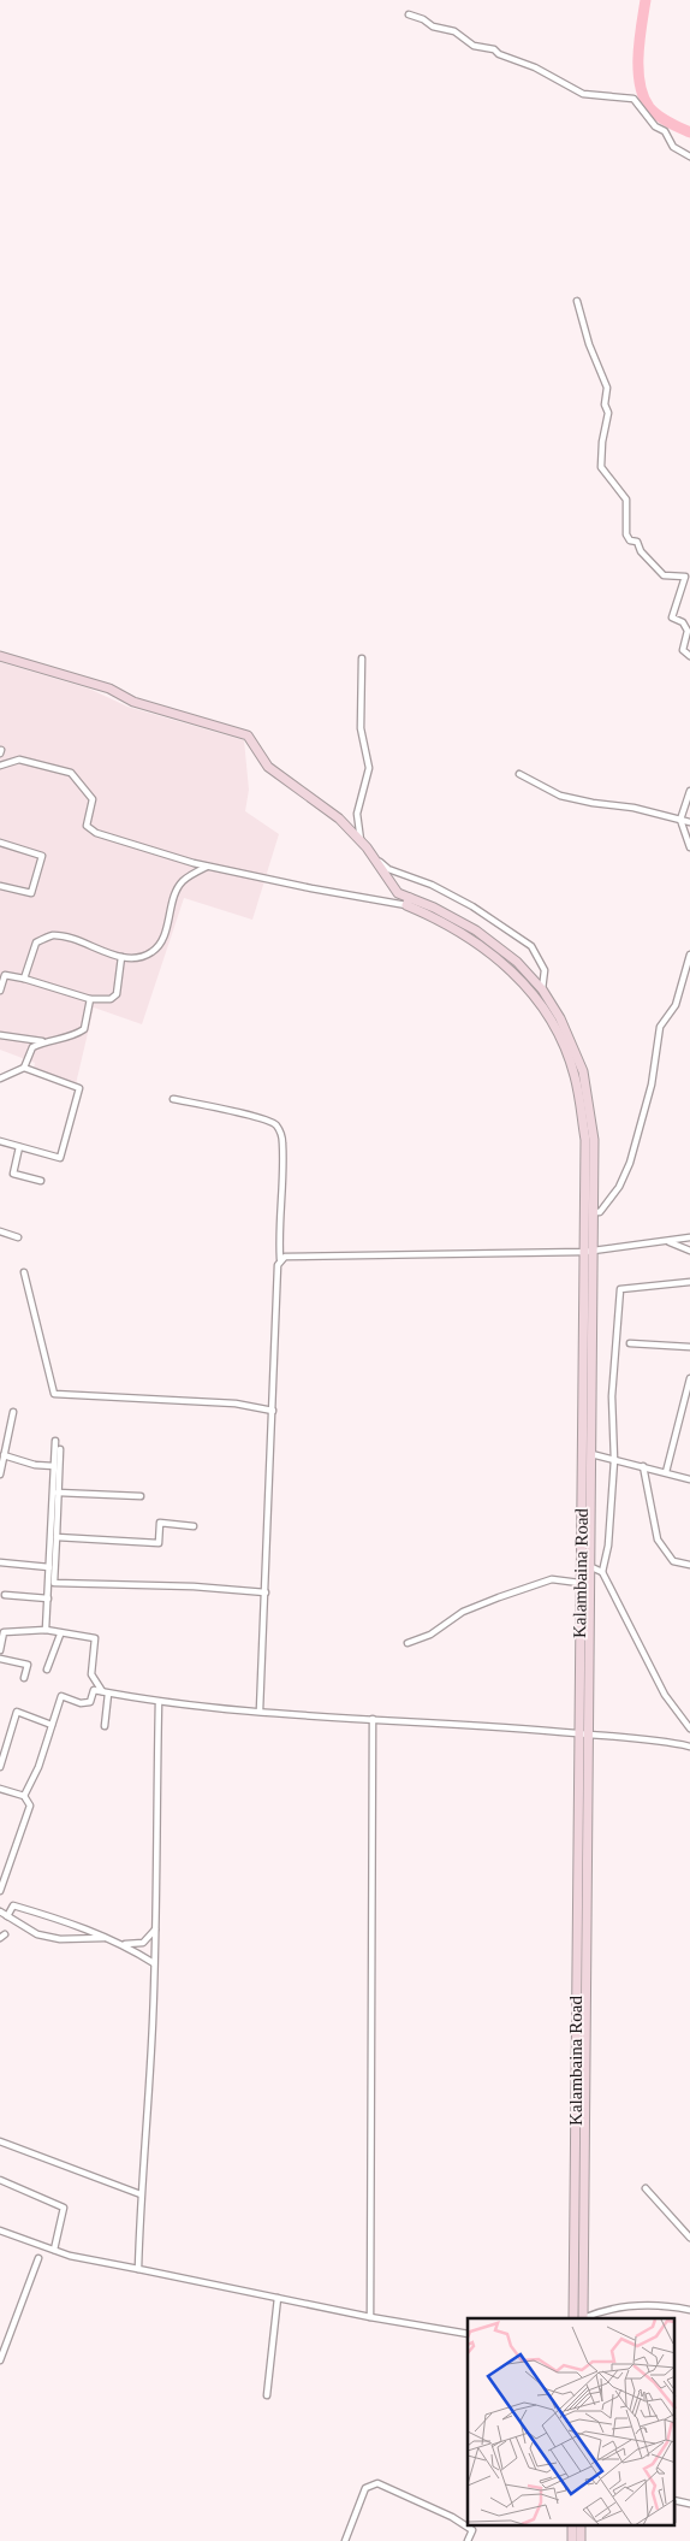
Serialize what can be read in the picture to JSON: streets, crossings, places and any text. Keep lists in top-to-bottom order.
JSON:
{
  "streets": {
    "main road": ["Kalambaina Road"]
  }
}
